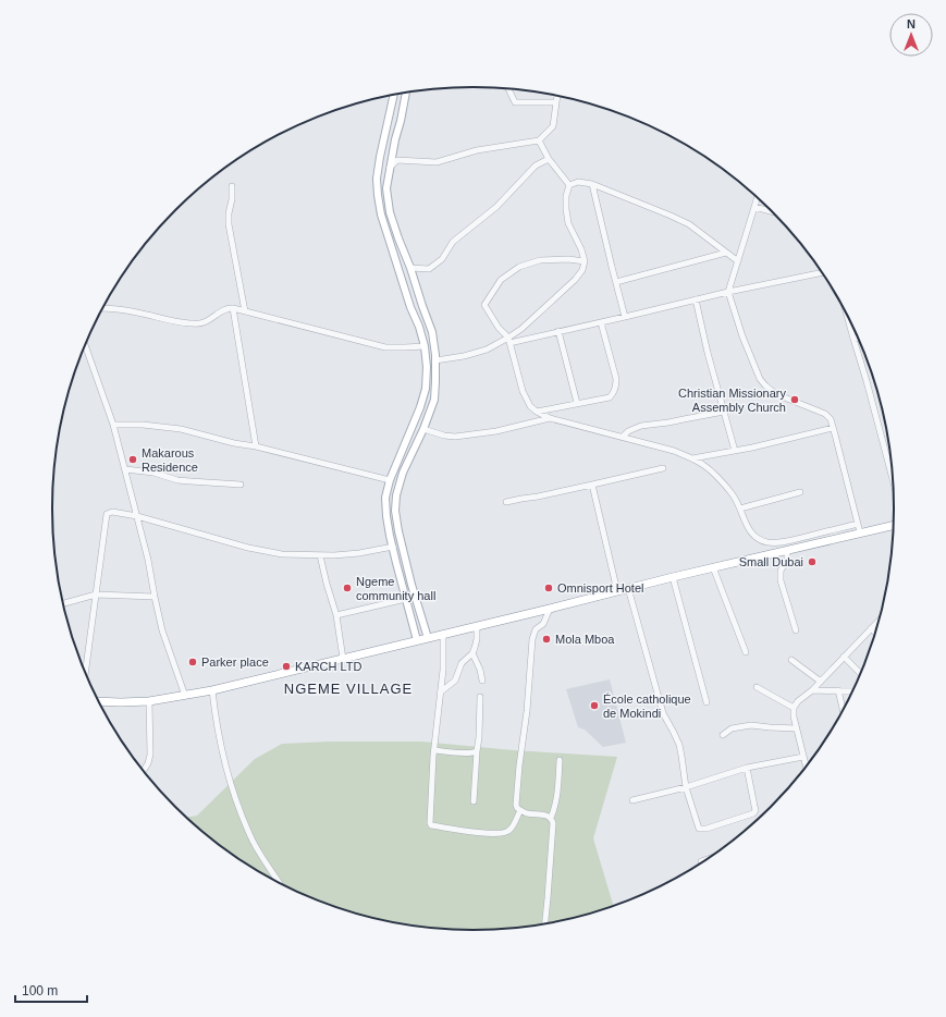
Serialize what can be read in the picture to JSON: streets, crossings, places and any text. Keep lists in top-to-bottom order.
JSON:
{
  "districts": ["NGEME VILLAGE"],
  "places": [
    "Christian Missionary Assembly Church",
    "Makarous Residence",
    "Small Dubai",
    "Ngeme community hall",
    "Omnisport Hotel",
    "Mola Mboa",
    "Parker place",
    "KARCH LTD",
    "École catholique de Mokindi"
  ],
  "scale_bar": "100 m",
  "north": "top"
}
